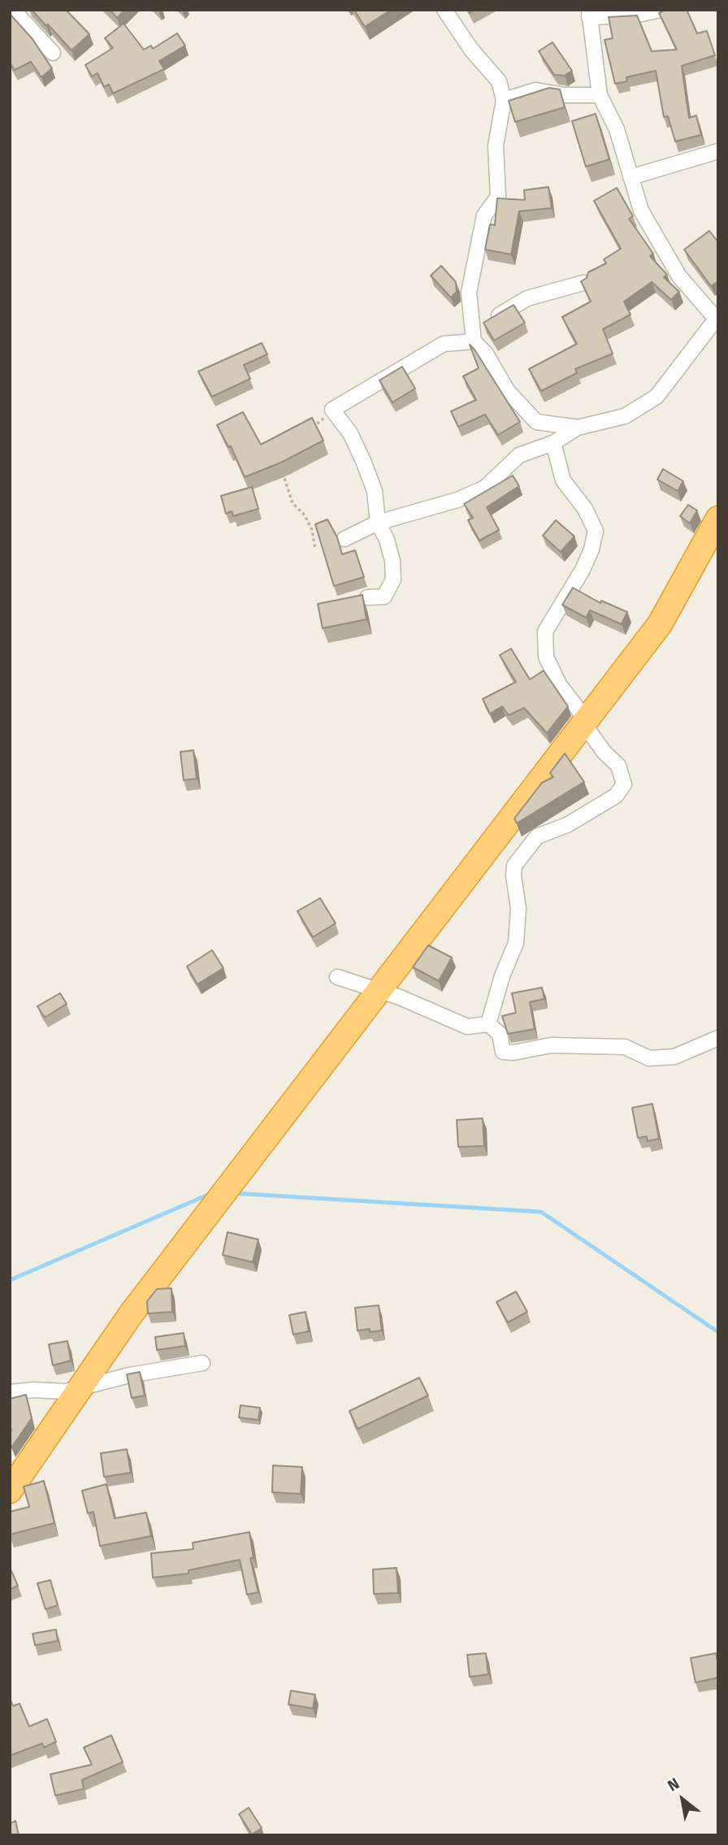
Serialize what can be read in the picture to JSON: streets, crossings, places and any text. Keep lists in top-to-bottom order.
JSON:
{
  "north": "top left"
}
